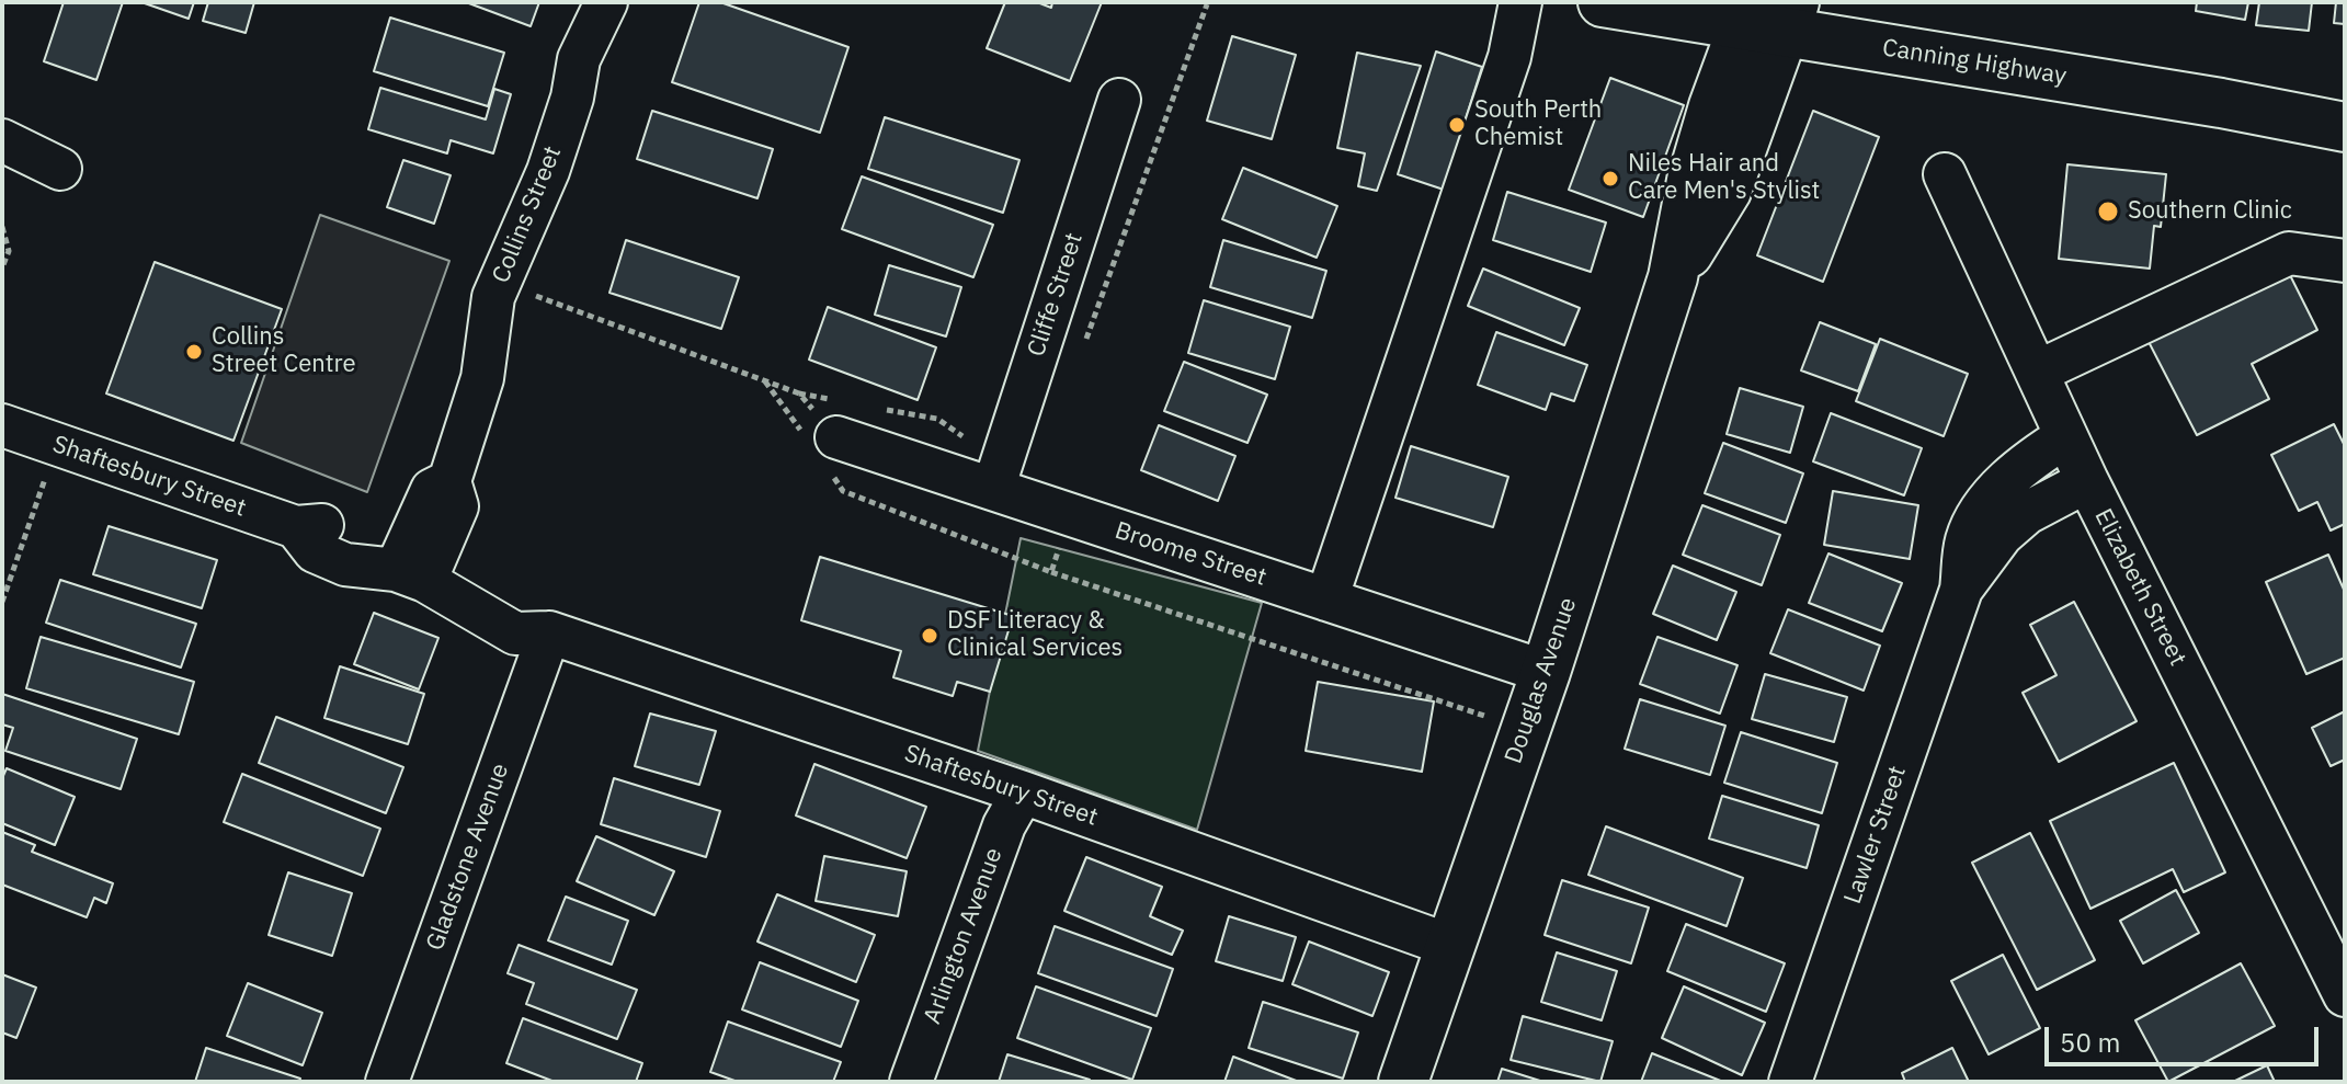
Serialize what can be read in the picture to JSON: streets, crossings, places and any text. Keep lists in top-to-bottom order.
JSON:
{
  "streets": {
    "main road": ["Canning Highway", "Douglas Avenue"],
    "street": [
      "Collins Street",
      "Cliffe Street",
      "Shaftesbury Street",
      "Broome Street",
      "Elizabeth Street",
      "Lawler Street",
      "Gladstone Avenue",
      "Arlington Avenue"
    ]
  },
  "crossings": [
    ["Canning Highway", "Douglas Avenue"],
    ["Collins Street", "Shaftesbury Street"],
    ["Cliffe Street", "Broome Street"],
    ["Shaftesbury Street", "Douglas Avenue"],
    ["Shaftesbury Street", "Gladstone Avenue"],
    ["Shaftesbury Street", "Arlington Avenue"],
    ["Broome Street", "Douglas Avenue"],
    ["Elizabeth Street", "Lawler Street"]
  ],
  "places": [
    "South Perth Chemist",
    "Niles Hair and Care Men's Stylist",
    "Southern Clinic",
    "Collins Street Centre",
    "DSF Literacy & Clinical Services"
  ],
  "scale_bar": "50 m"
}
